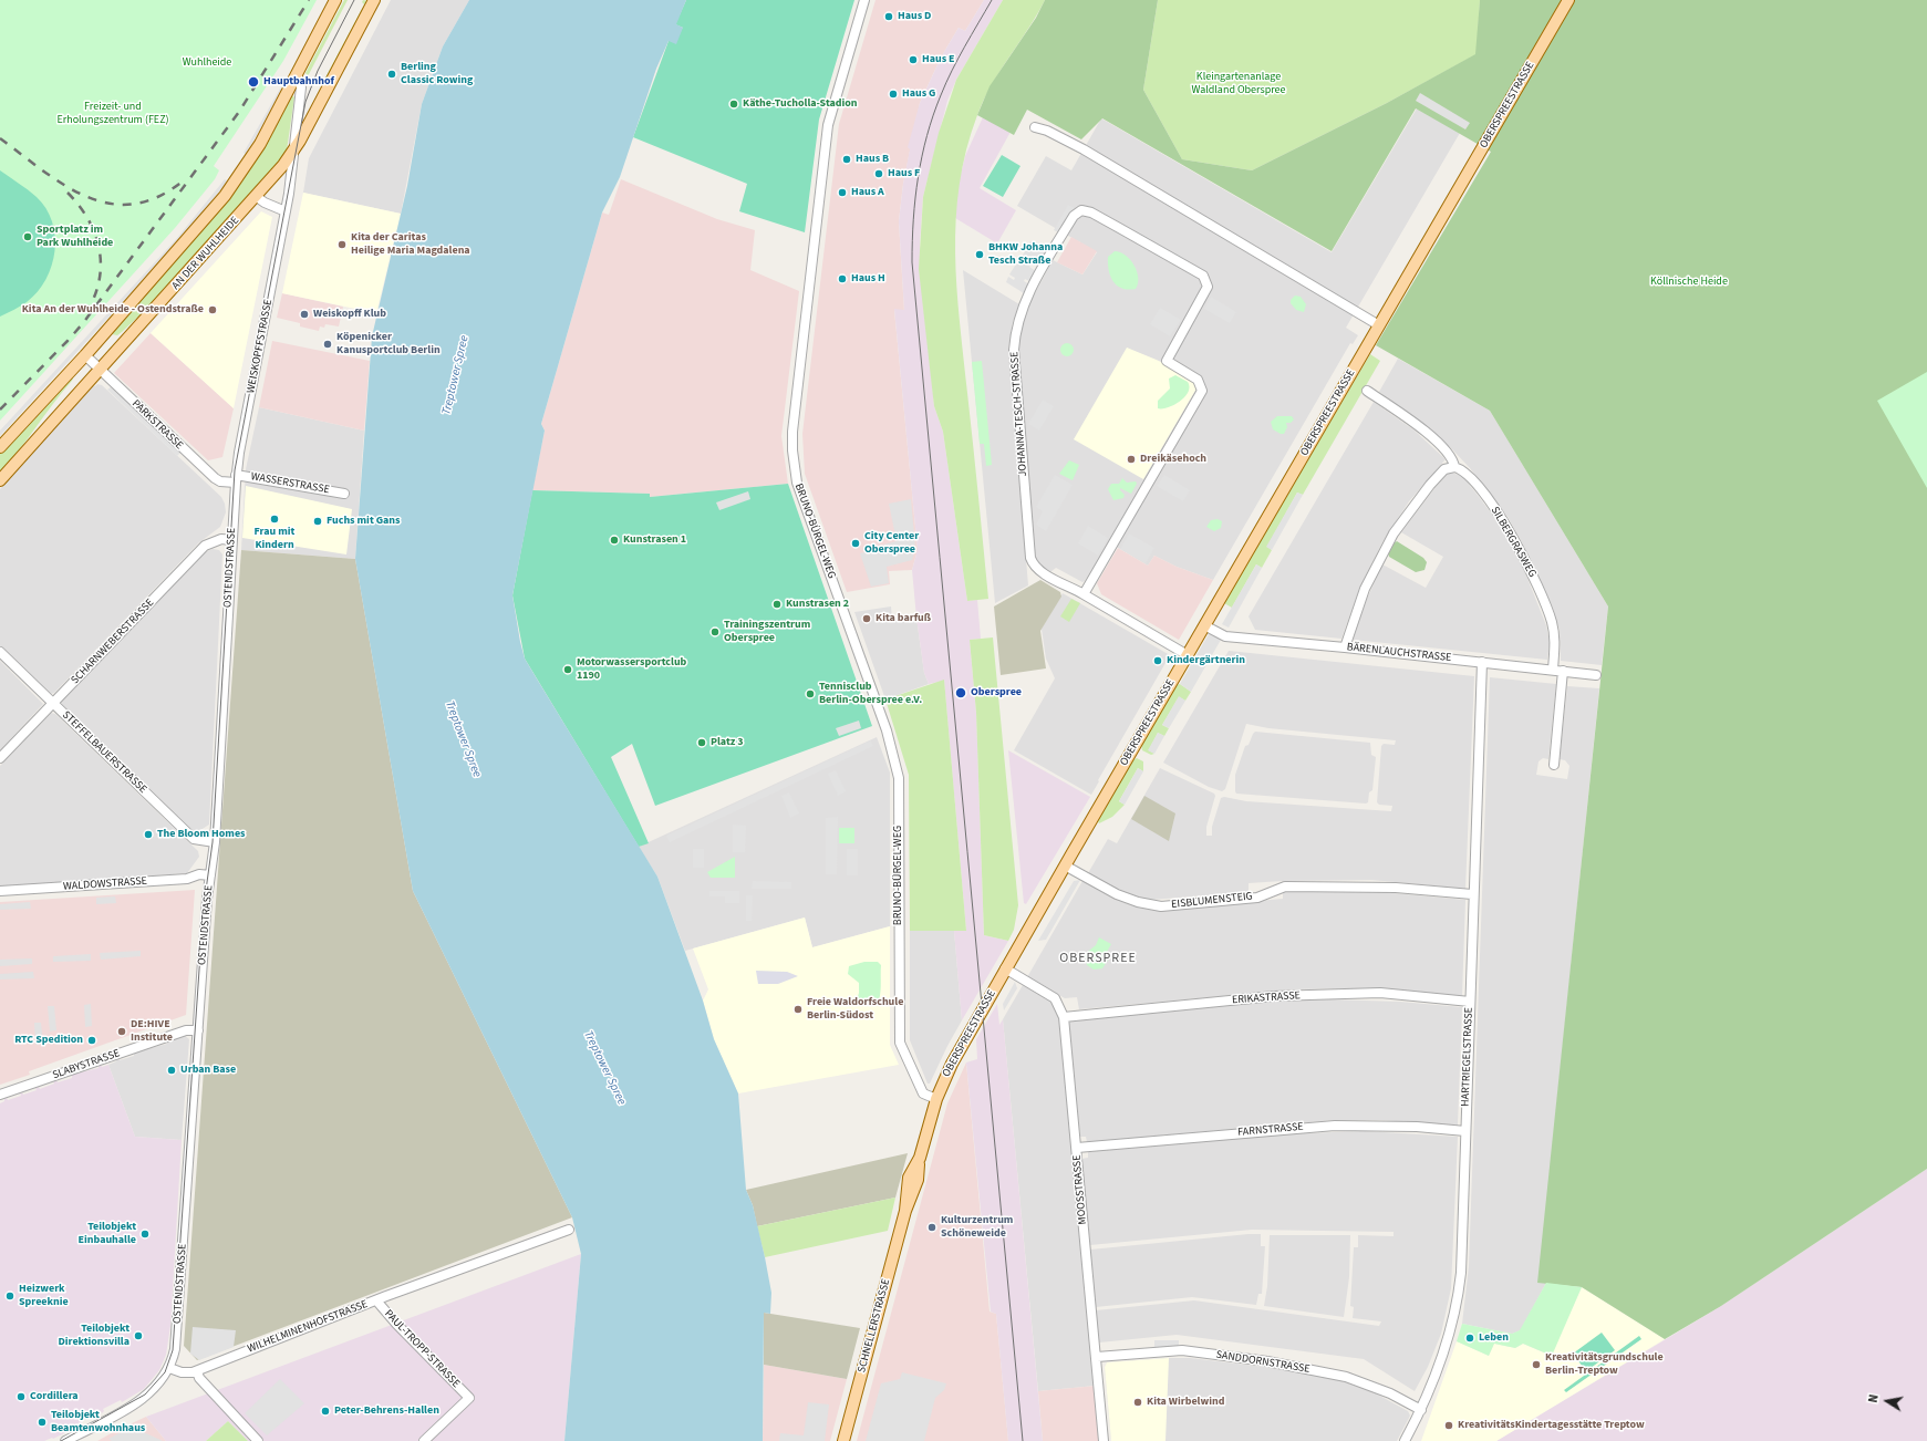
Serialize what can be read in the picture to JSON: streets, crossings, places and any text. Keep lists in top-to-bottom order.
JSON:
{
  "streets": {
    "main road": ["OBERSPREESTRASSE", "AN DER WUHLHEIDE", "SCHNELLERSTRASSE"],
    "street": [
      "WEISKOPFFSTRASSE",
      "JOHANNA-TESCH-STRASSE",
      "PARKSTRASSE",
      "WASSERSTRASSE",
      "BRUNO-BÜRGEL-WEG",
      "SILBERGRASWEG",
      "OSTENDSTRASSE",
      "SCHARNWEBERSTRASSE",
      "BÄRENLAUCHSTRASSE",
      "STEFFELBAUERSTRASSE",
      "WALDOWSTRASSE",
      "EISBLUMENSTEIG",
      "ERIKASTRASSE",
      "HARTRIEGELSTRASSE",
      "SLABYSTRASSE",
      "FARNSTRASSE",
      "MOOSSTRASSE",
      "WILHELMINENHOFSTRASSE",
      "PAUL-TROPP-STRASSE",
      "SANDDORNSTRASSE"
    ]
  },
  "crossings": [
    ["OBERSPREESTRASSE", "JOHANNA-TESCH-STRASSE"],
    ["OBERSPREESTRASSE", "BRUNO-BÜRGEL-WEG"],
    ["OBERSPREESTRASSE", "BÄRENLAUCHSTRASSE"],
    ["OBERSPREESTRASSE", "EISBLUMENSTEIG"],
    ["OBERSPREESTRASSE", "MOOSSTRASSE"],
    ["OBERSPREESTRASSE", "SCHNELLERSTRASSE"],
    ["AN DER WUHLHEIDE", "WEISKOPFFSTRASSE"],
    ["AN DER WUHLHEIDE", "PARKSTRASSE"],
    ["WEISKOPFFSTRASSE", "PARKSTRASSE"],
    ["WEISKOPFFSTRASSE", "WASSERSTRASSE"],
    ["WEISKOPFFSTRASSE", "OSTENDSTRASSE"],
    ["PARKSTRASSE", "WASSERSTRASSE"],
    ["PARKSTRASSE", "OSTENDSTRASSE"],
    ["WASSERSTRASSE", "OSTENDSTRASSE"],
    ["BRUNO-BÜRGEL-WEG", "SCHNELLERSTRASSE"],
    ["SILBERGRASWEG", "BÄRENLAUCHSTRASSE"],
    ["OSTENDSTRASSE", "SCHARNWEBERSTRASSE"],
    ["OSTENDSTRASSE", "STEFFELBAUERSTRASSE"],
    ["OSTENDSTRASSE", "WALDOWSTRASSE"],
    ["OSTENDSTRASSE", "SLABYSTRASSE"],
    ["OSTENDSTRASSE", "WILHELMINENHOFSTRASSE"],
    ["SCHARNWEBERSTRASSE", "STEFFELBAUERSTRASSE"],
    ["BÄRENLAUCHSTRASSE", "HARTRIEGELSTRASSE"],
    ["EISBLUMENSTEIG", "HARTRIEGELSTRASSE"],
    ["ERIKASTRASSE", "HARTRIEGELSTRASSE"],
    ["ERIKASTRASSE", "MOOSSTRASSE"],
    ["HARTRIEGELSTRASSE", "FARNSTRASSE"],
    ["HARTRIEGELSTRASSE", "SANDDORNSTRASSE"],
    ["FARNSTRASSE", "MOOSSTRASSE"],
    ["MOOSSTRASSE", "SANDDORNSTRASSE"],
    ["WILHELMINENHOFSTRASSE", "PAUL-TROPP-STRASSE"]
  ],
  "districts": ["OBERSPREE"],
  "water": ["Treptower Spree"],
  "parks": [
    "Wuhlheide",
    "Kleingartenanlage Waldland Oberspree",
    "Freizeit- und Erholungszentrum (FEZ)",
    "Köllnische Heide"
  ],
  "places": [
    "Haus D",
    "Haus E",
    "Berling Classic Rowing",
    "Hauptbahnhof",
    "Haus G",
    "Käthe-Tucholla-Stadion",
    "Haus B",
    "Haus F",
    "Haus A",
    "Sportplatz im Park Wuhlheide",
    "Kita der Caritas Heilige Maria Magdalena",
    "BHKW Johanna Tesch Straße",
    "Haus H",
    "Kita An der Wuhlheide - Ostendstraße",
    "Weiskopff Klub",
    "Köpenicker Kanusportclub Berlin",
    "Dreikäsehoch",
    "Frau mit Kindern",
    "Fuchs mit Gans",
    "Kunstrasen 1",
    "City Center Oberspree",
    "Kunstrasen 2",
    "Kita barfuß",
    "Trainingszentrum Oberspree",
    "Kindergärtnerin",
    "Motorwassersportclub 1190",
    "Oberspree",
    "Tennisclub Berlin-Oberspree e.V.",
    "Platz 3",
    "The Bloom Homes",
    "Freie Waldorfschule Berlin-Südost",
    "DE:HIVE Institute",
    "RTC Spedition",
    "Urban Base",
    "Kulturzentrum Schöneweide",
    "Teilobjekt Einbauhalle",
    "Heizwerk Spreeknie",
    "Teilobjekt Direktionsvilla",
    "Leben",
    "Kreativitätsgrundschule Berlin-Treptow",
    "Cordillera",
    "Kita Wirbelwind",
    "Peter-Behrens-Hallen",
    "Teilobjekt Beamtenwohnhaus",
    "KreativitätsKindertagesstätte Treptow"
  ],
  "north": "left"
}
